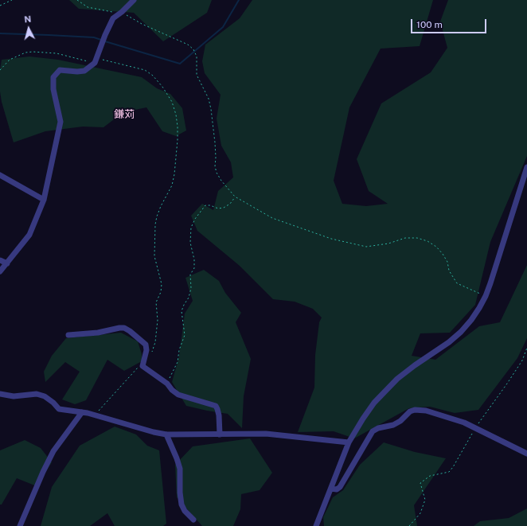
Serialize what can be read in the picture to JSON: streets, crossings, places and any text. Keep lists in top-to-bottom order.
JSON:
{
  "districts": ["鎌苅"],
  "scale_bar": "100 m",
  "north": "top"
}
